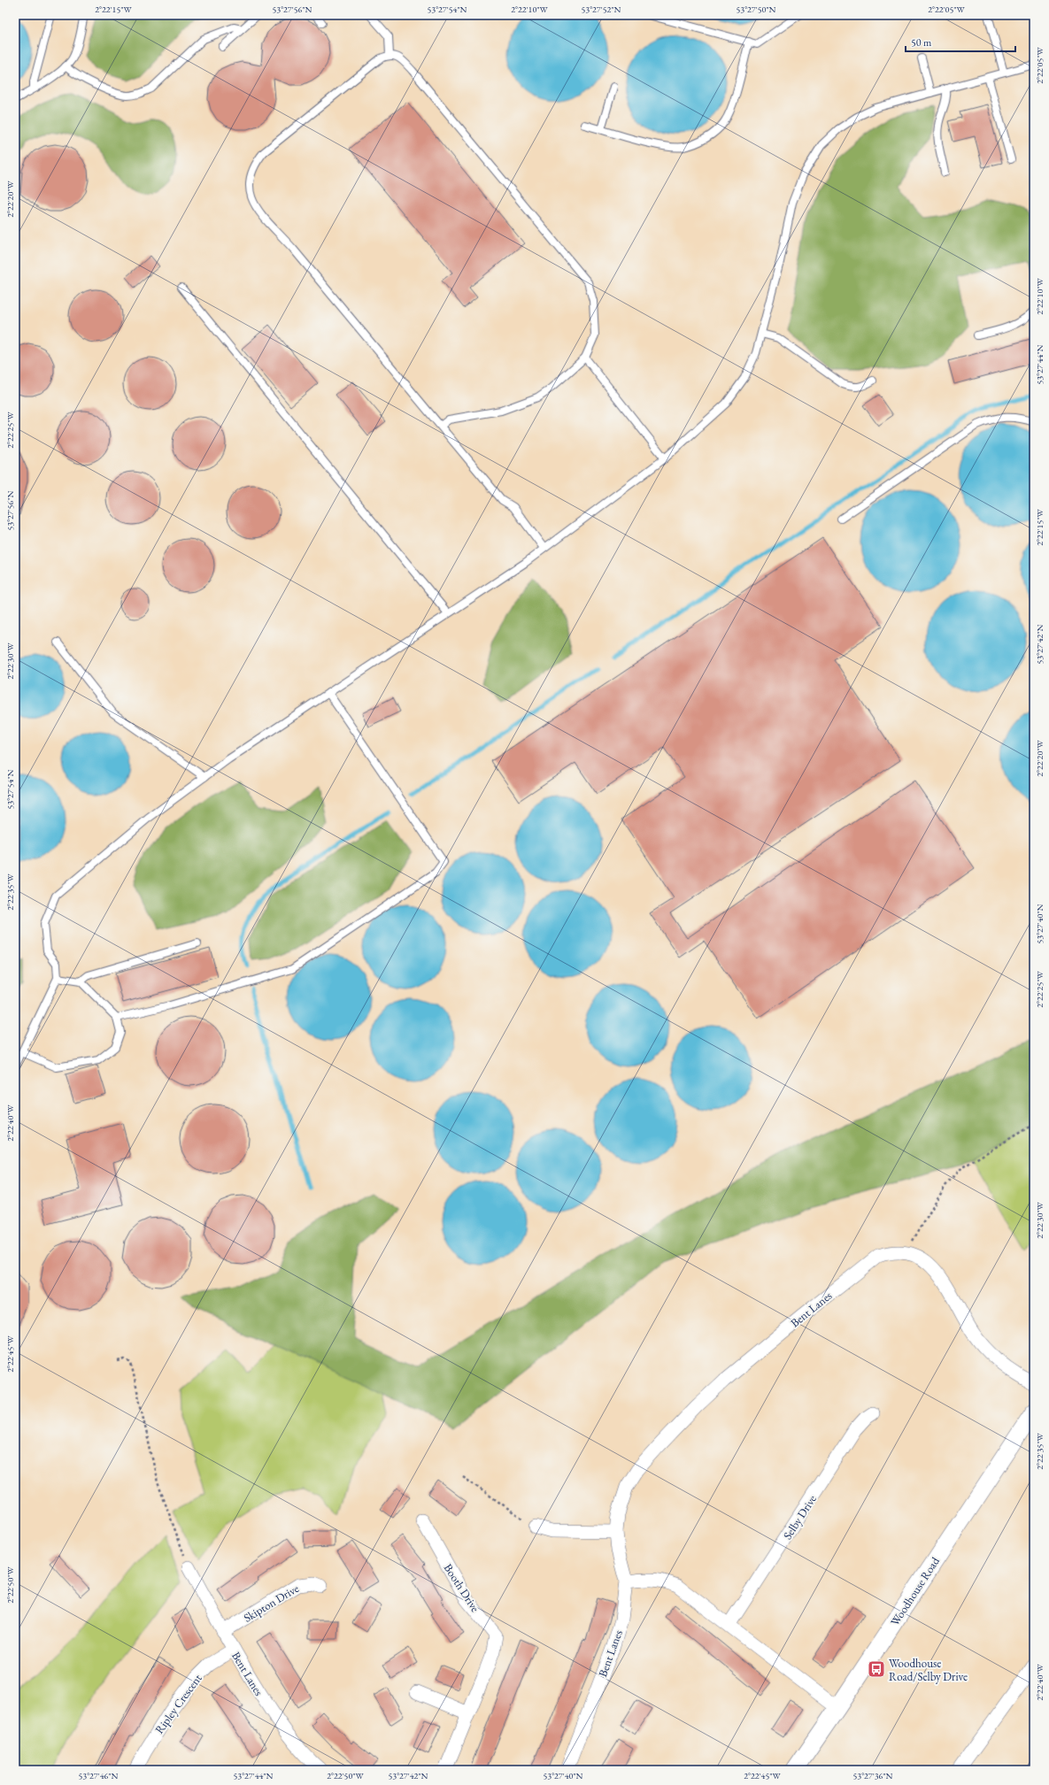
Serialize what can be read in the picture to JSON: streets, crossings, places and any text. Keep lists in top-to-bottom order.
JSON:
{
  "streets": {
    "street": [
      "Bent Lanes",
      "Selby Drive",
      "Booth Drive",
      "Woodhouse Road",
      "Skipton Drive",
      "Ripley Crescent"
    ]
  },
  "crossings": [
    ["Bent Lanes", "Skipton Drive"],
    ["Bent Lanes", "Ripley Crescent"]
  ],
  "places": {
    "bus stop": ["Woodhouse Road/Selby Drive"]
  },
  "scale_bar": "50 m",
  "coordinates": [
    "2°22'15\"W",
    "53°27'56\"N",
    "53°27'54\"N",
    "2°22'10\"W",
    "53°27'52\"N",
    "53°27'50\"N",
    "2°22'05\"W",
    "2°22'20\"W",
    "53°27'44\"N",
    "2°22'25\"W",
    "53°27'42\"N",
    "2°22'30\"W",
    "2°22'35\"W",
    "53°27'40\"N",
    "2°22'40\"W",
    "2°22'45\"W",
    "2°22'50\"W",
    "53°27'46\"N",
    "53°27'36\"N"
  ]
}
